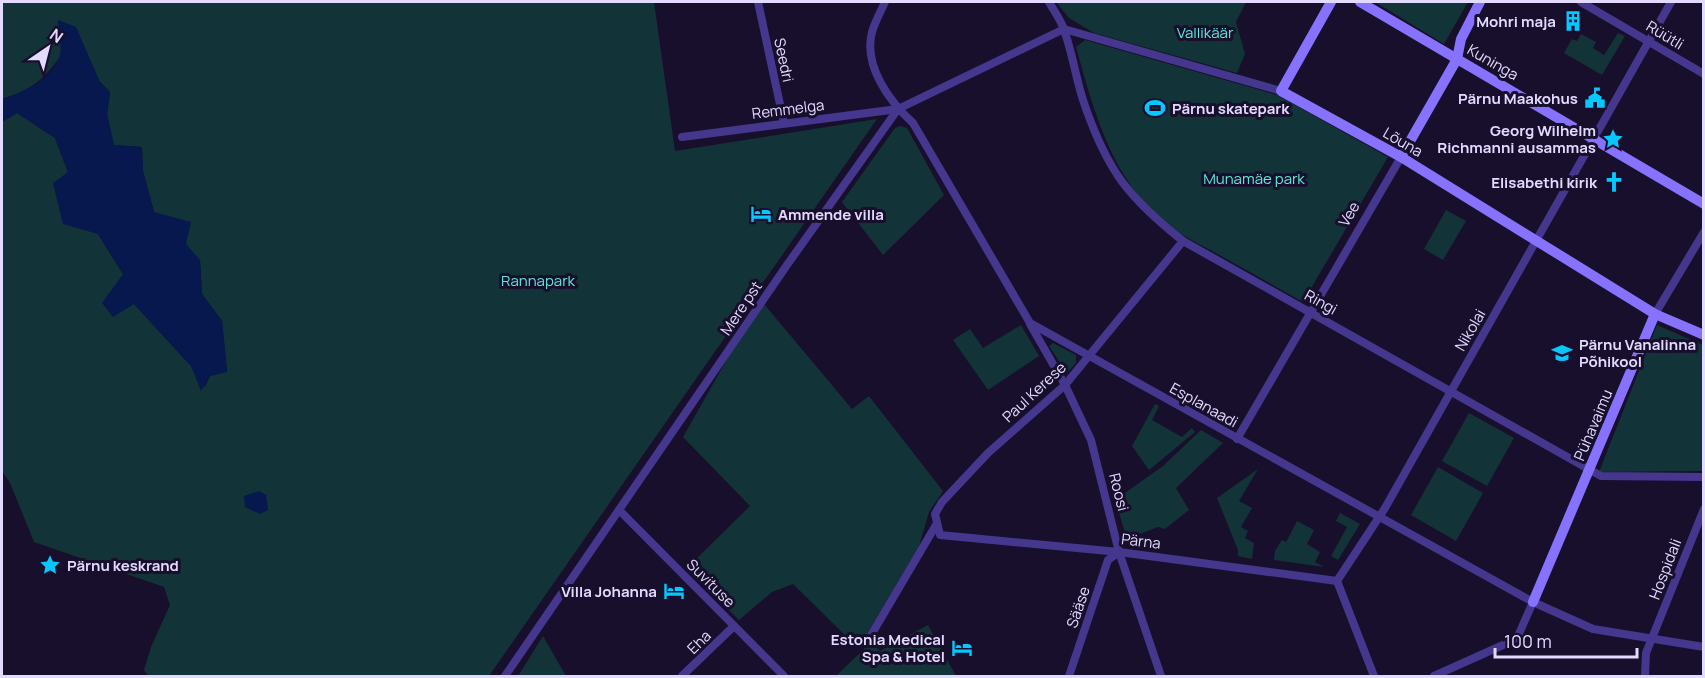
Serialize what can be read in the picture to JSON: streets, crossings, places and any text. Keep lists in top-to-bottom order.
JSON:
{
  "streets": {
    "street": [
      "Rüütli",
      "Seedri",
      "Kuninga",
      "Remmelga",
      "Lõuna",
      "Vee",
      "Ringi",
      "Mere pst",
      "Nikolai",
      "Paul Kerese",
      "Esplanaadi",
      "Pühavaimu",
      "Roosi",
      "Pärna",
      "Hospidali",
      "Suvituse",
      "Sääse",
      "Eha"
    ]
  },
  "crossings": [
    ["Rüütli", "Nikolai"],
    ["Seedri", "Remmelga"],
    ["Kuninga", "Vee"],
    ["Kuninga", "Nikolai"],
    ["Remmelga", "Mere pst"],
    ["Remmelga", "Esplanaadi"],
    ["Lõuna", "Vee"],
    ["Lõuna", "Ringi"],
    ["Lõuna", "Mere pst"],
    ["Lõuna", "Nikolai"],
    ["Lõuna", "Pühavaimu"],
    ["Vee", "Ringi"],
    ["Vee", "Esplanaadi"],
    ["Ringi", "Mere pst"],
    ["Ringi", "Nikolai"],
    ["Ringi", "Paul Kerese"],
    ["Ringi", "Pühavaimu"],
    ["Mere pst", "Esplanaadi"],
    ["Mere pst", "Suvituse"],
    ["Nikolai", "Esplanaadi"],
    ["Nikolai", "Pärna"],
    ["Paul Kerese", "Esplanaadi"],
    ["Paul Kerese", "Roosi"],
    ["Paul Kerese", "Pärna"],
    ["Esplanaadi", "Pühavaimu"],
    ["Esplanaadi", "Roosi"],
    ["Esplanaadi", "Hospidali"],
    ["Roosi", "Pärna"],
    ["Roosi", "Sääse"],
    ["Pärna", "Sääse"],
    ["Suvituse", "Eha"]
  ],
  "parks": ["Vallikäär", "Munamäe park", "Rannapark"],
  "places": {
    "building": ["Mohri maja"],
    "public building": ["Pärnu Maakohus"],
    "sports": ["Pärnu skatepark"],
    "place": ["Georg Wilhelm Richmanni ausammas", "Pärnu keskrand"],
    "church": ["Elisabethi kirik"],
    "hotel": ["Ammende villa", "Villa Johanna", "Estonia Medical Spa & Hotel"],
    "school or university": ["Pärnu Vanalinna Põhikool"]
  },
  "scale_bar": "100 m",
  "north": "top right"
}
